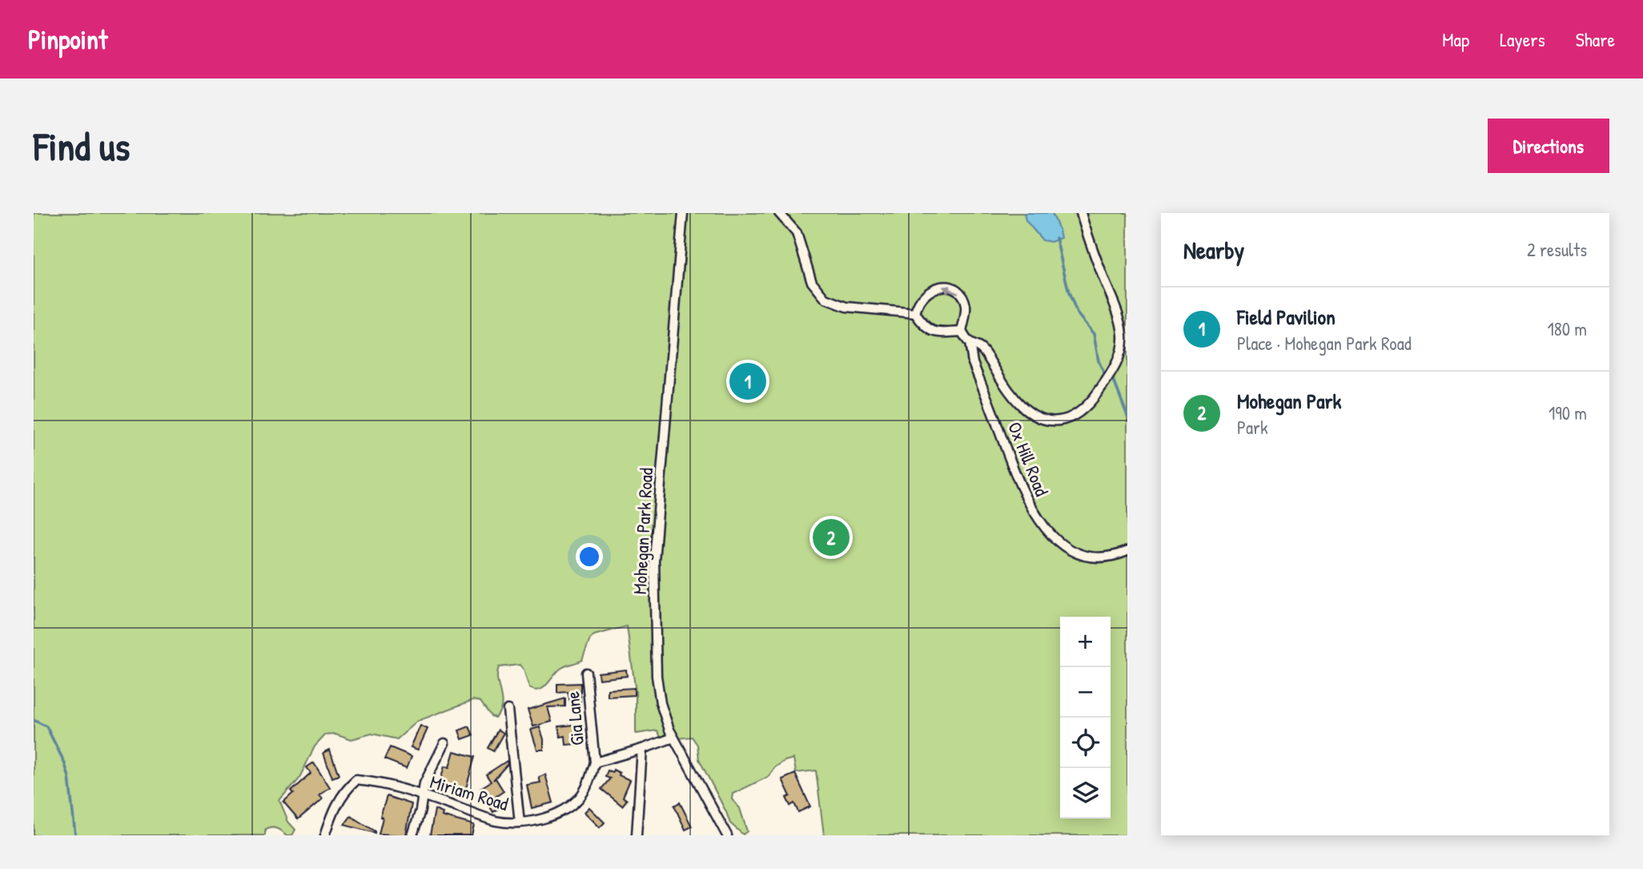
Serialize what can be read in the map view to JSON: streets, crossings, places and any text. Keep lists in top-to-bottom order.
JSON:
{
  "streets": {
    "street": [
      "Ox Hill Road",
      "Mohegan Park Road",
      "Gia Lane",
      "Miriam Road"
    ]
  },
  "crossings": [
    ["Gia Lane", "Miriam Road"]
  ],
  "page": {
    "header": "Pinpoint",
    "nav": ["Map", "Layers", "Share"],
    "buttons": "Directions",
    "title": "Find us",
    "heading": ["Nearby", "2 results"],
    "list": [
      {
        "mark": "1",
        "name": "Field Pavilion",
        "note": "Place · Mohegan Park Road",
        "value": "180 m"
      },
      {
        "mark": "2",
        "name": "Mohegan Park",
        "note": "Park",
        "value": "190 m"
      }
    ],
    "pins": ["1", "2"],
    "map_buttons": ["+", "−"]
  }
}
